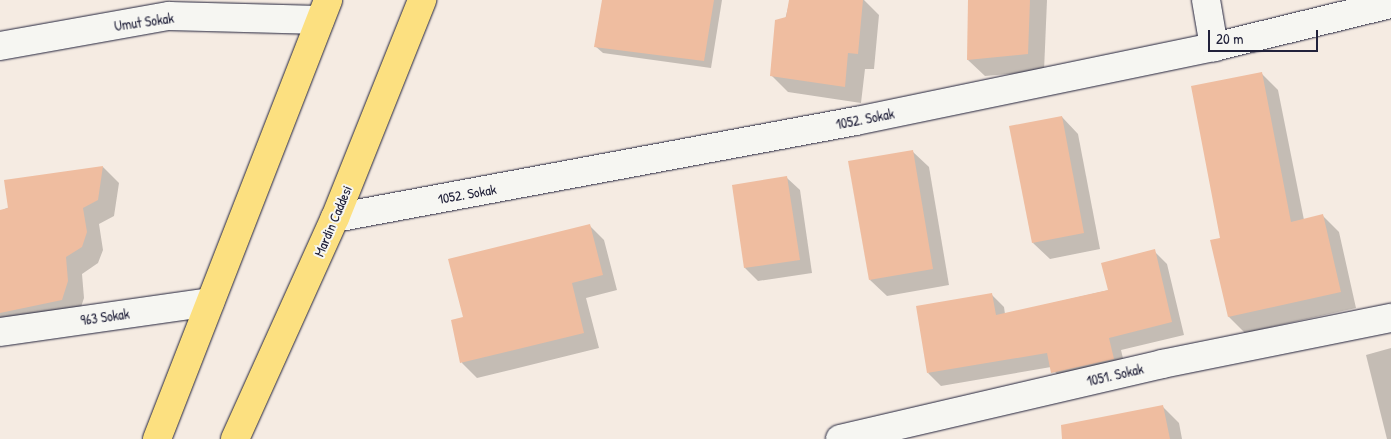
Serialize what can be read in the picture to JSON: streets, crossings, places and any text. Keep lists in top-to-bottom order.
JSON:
{
  "streets": {
    "highway": ["Mardin Caddesi"],
    "street": [
      "Umut Sokak",
      "1052. Sokak",
      "963 Sokak",
      "1051. Sokak"
    ]
  },
  "crossings": [
    ["1052. Sokak", "Mardin Caddesi"]
  ],
  "scale_bar": "20 m"
}
